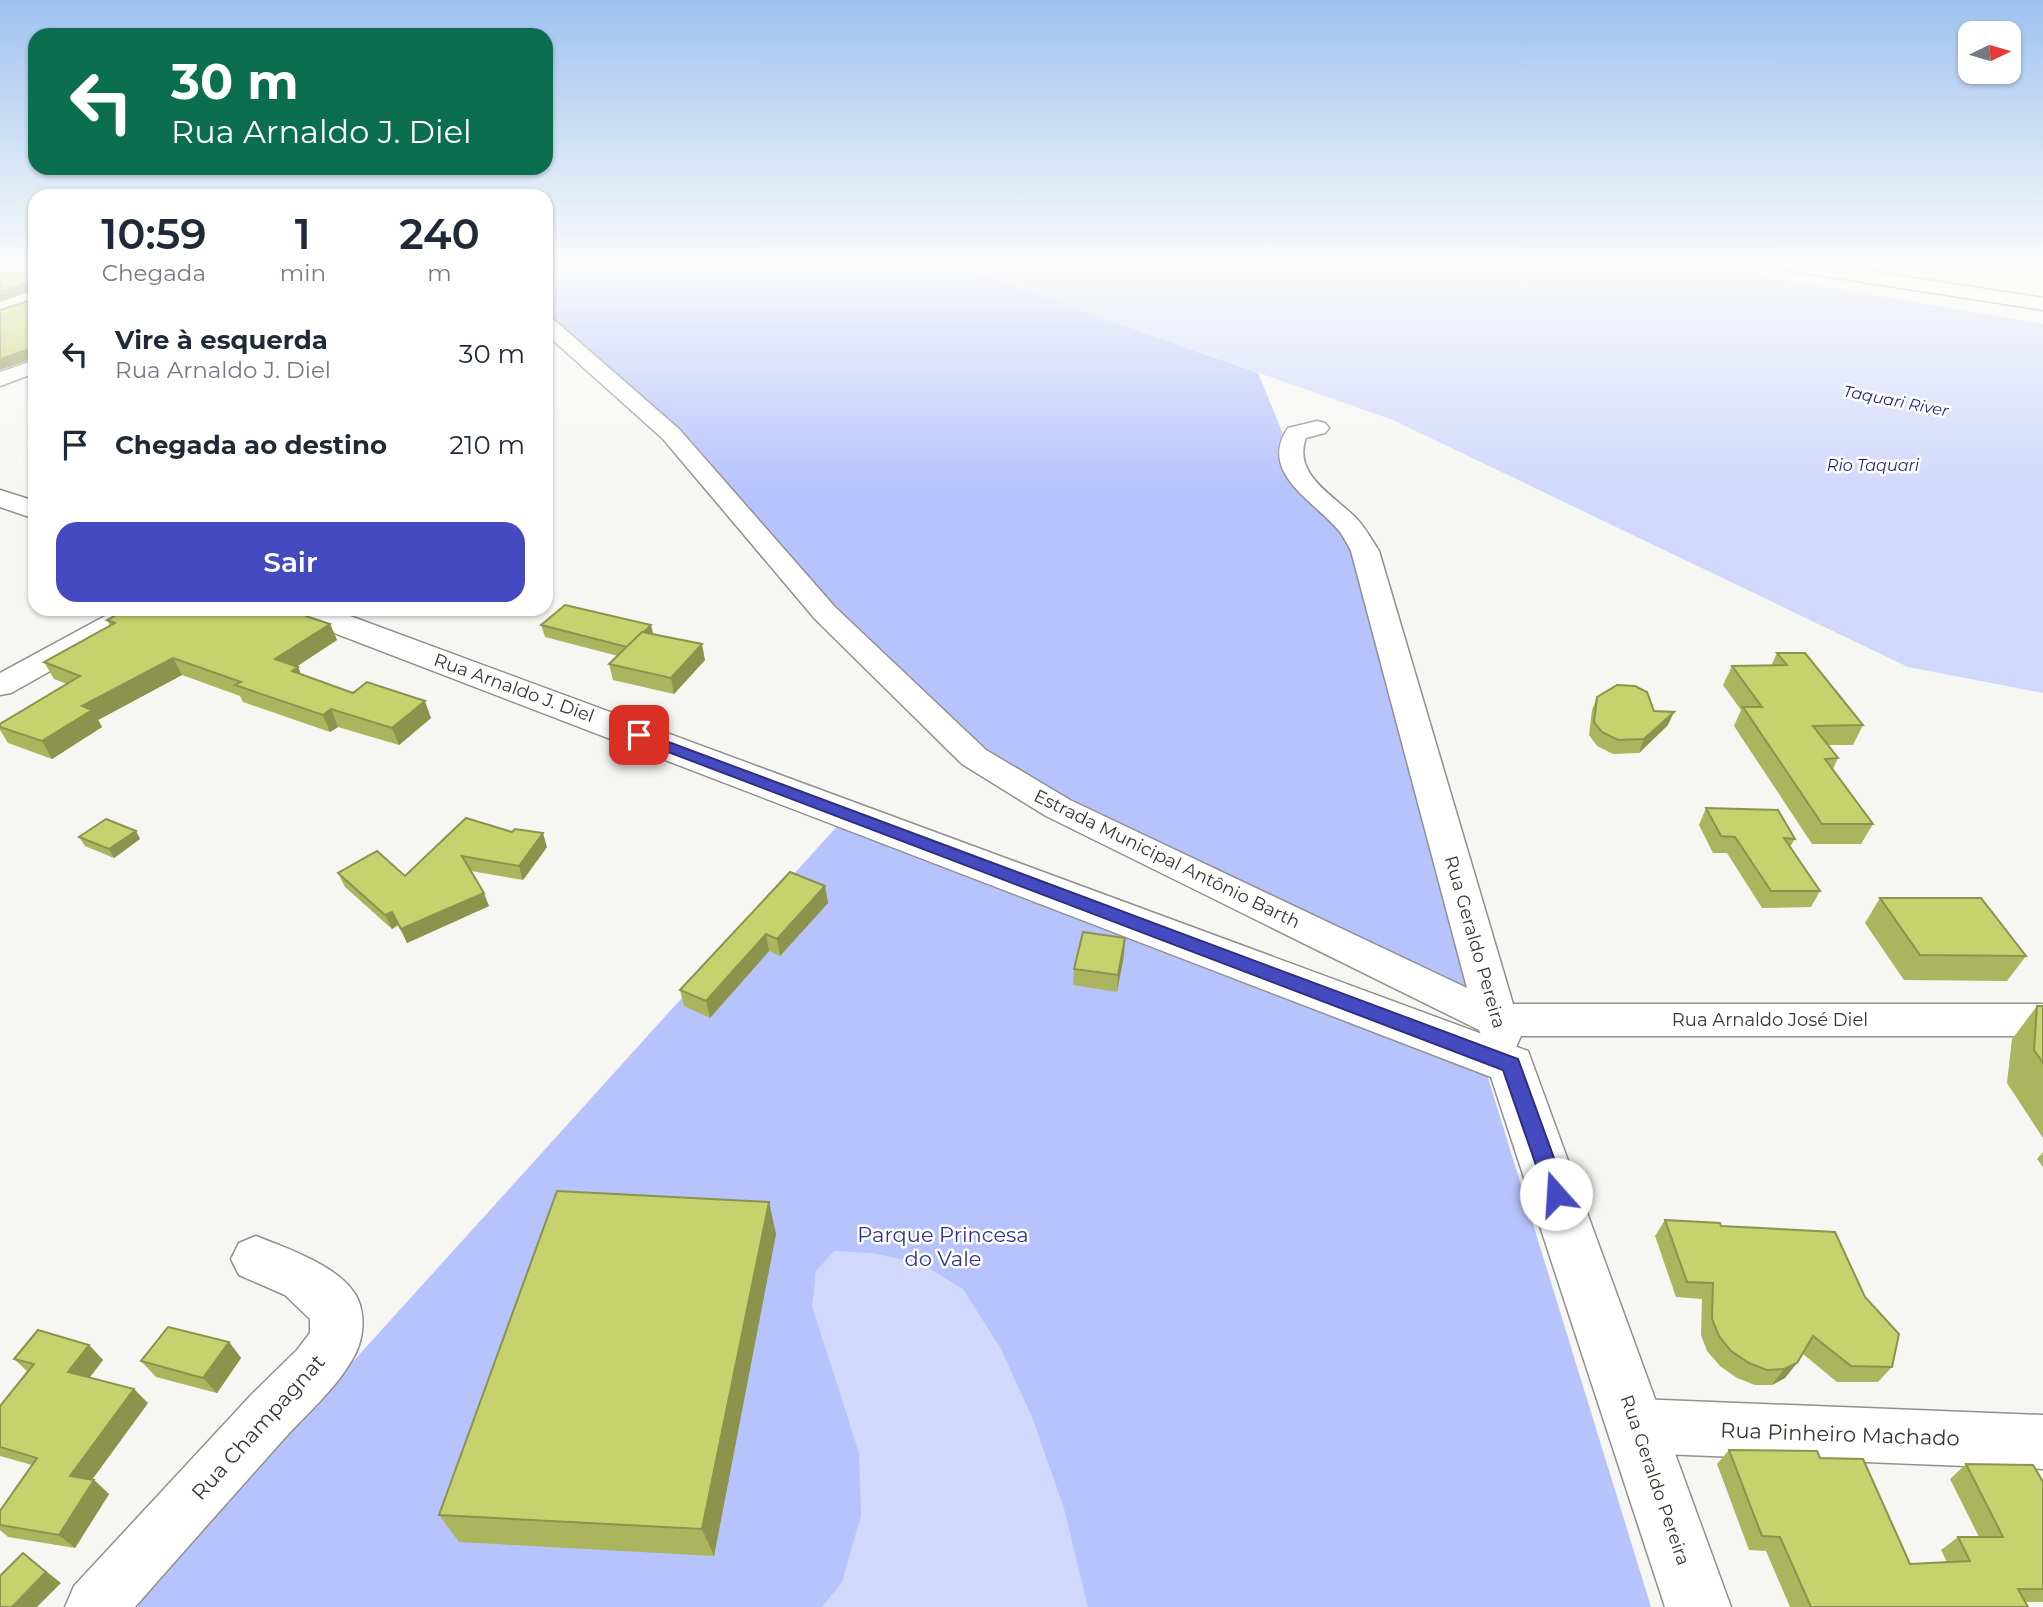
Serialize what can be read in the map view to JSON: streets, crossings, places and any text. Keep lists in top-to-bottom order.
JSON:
{
  "streets": {
    "street": [
      "Rua Arnaldo J. Diel",
      "Estrada Municipal Antônio Barth",
      "Rua Geraldo Pereira",
      "Rua Arnaldo José Diel",
      "Rua Champagnat",
      "Rua Pinheiro Machado"
    ]
  },
  "crossings": [
    ["Rua Arnaldo J. Diel", "Estrada Municipal Antônio Barth"],
    ["Rua Arnaldo J. Diel", "Rua Geraldo Pereira"],
    ["Rua Arnaldo J. Diel", "Rua Arnaldo José Diel"],
    ["Estrada Municipal Antônio Barth", "Rua Geraldo Pereira"],
    ["Estrada Municipal Antônio Barth", "Rua Arnaldo José Diel"],
    ["Rua Geraldo Pereira", "Rua Arnaldo José Diel"],
    ["Rua Geraldo Pereira", "Rua Pinheiro Machado"]
  ],
  "water": ["Taquari River", "Rio Taquari"],
  "parks": ["Parque Princesa do Vale"],
  "north": "right",
  "page": {
    "turn": ["30 m", "Rua Arnaldo J. Diel"],
    "eta": [
      "10:59",
      "Chegada",
      "1",
      "min",
      "240",
      "m"
    ],
    "list": [
      {
        "name": "Vire à esquerda",
        "note": "Rua Arnaldo J. Diel",
        "value": "30 m"
      },
      {
        "name": "Chegada ao destino",
        "value": "210 m"
      }
    ],
    "buttons": "Sair"
  }
}
